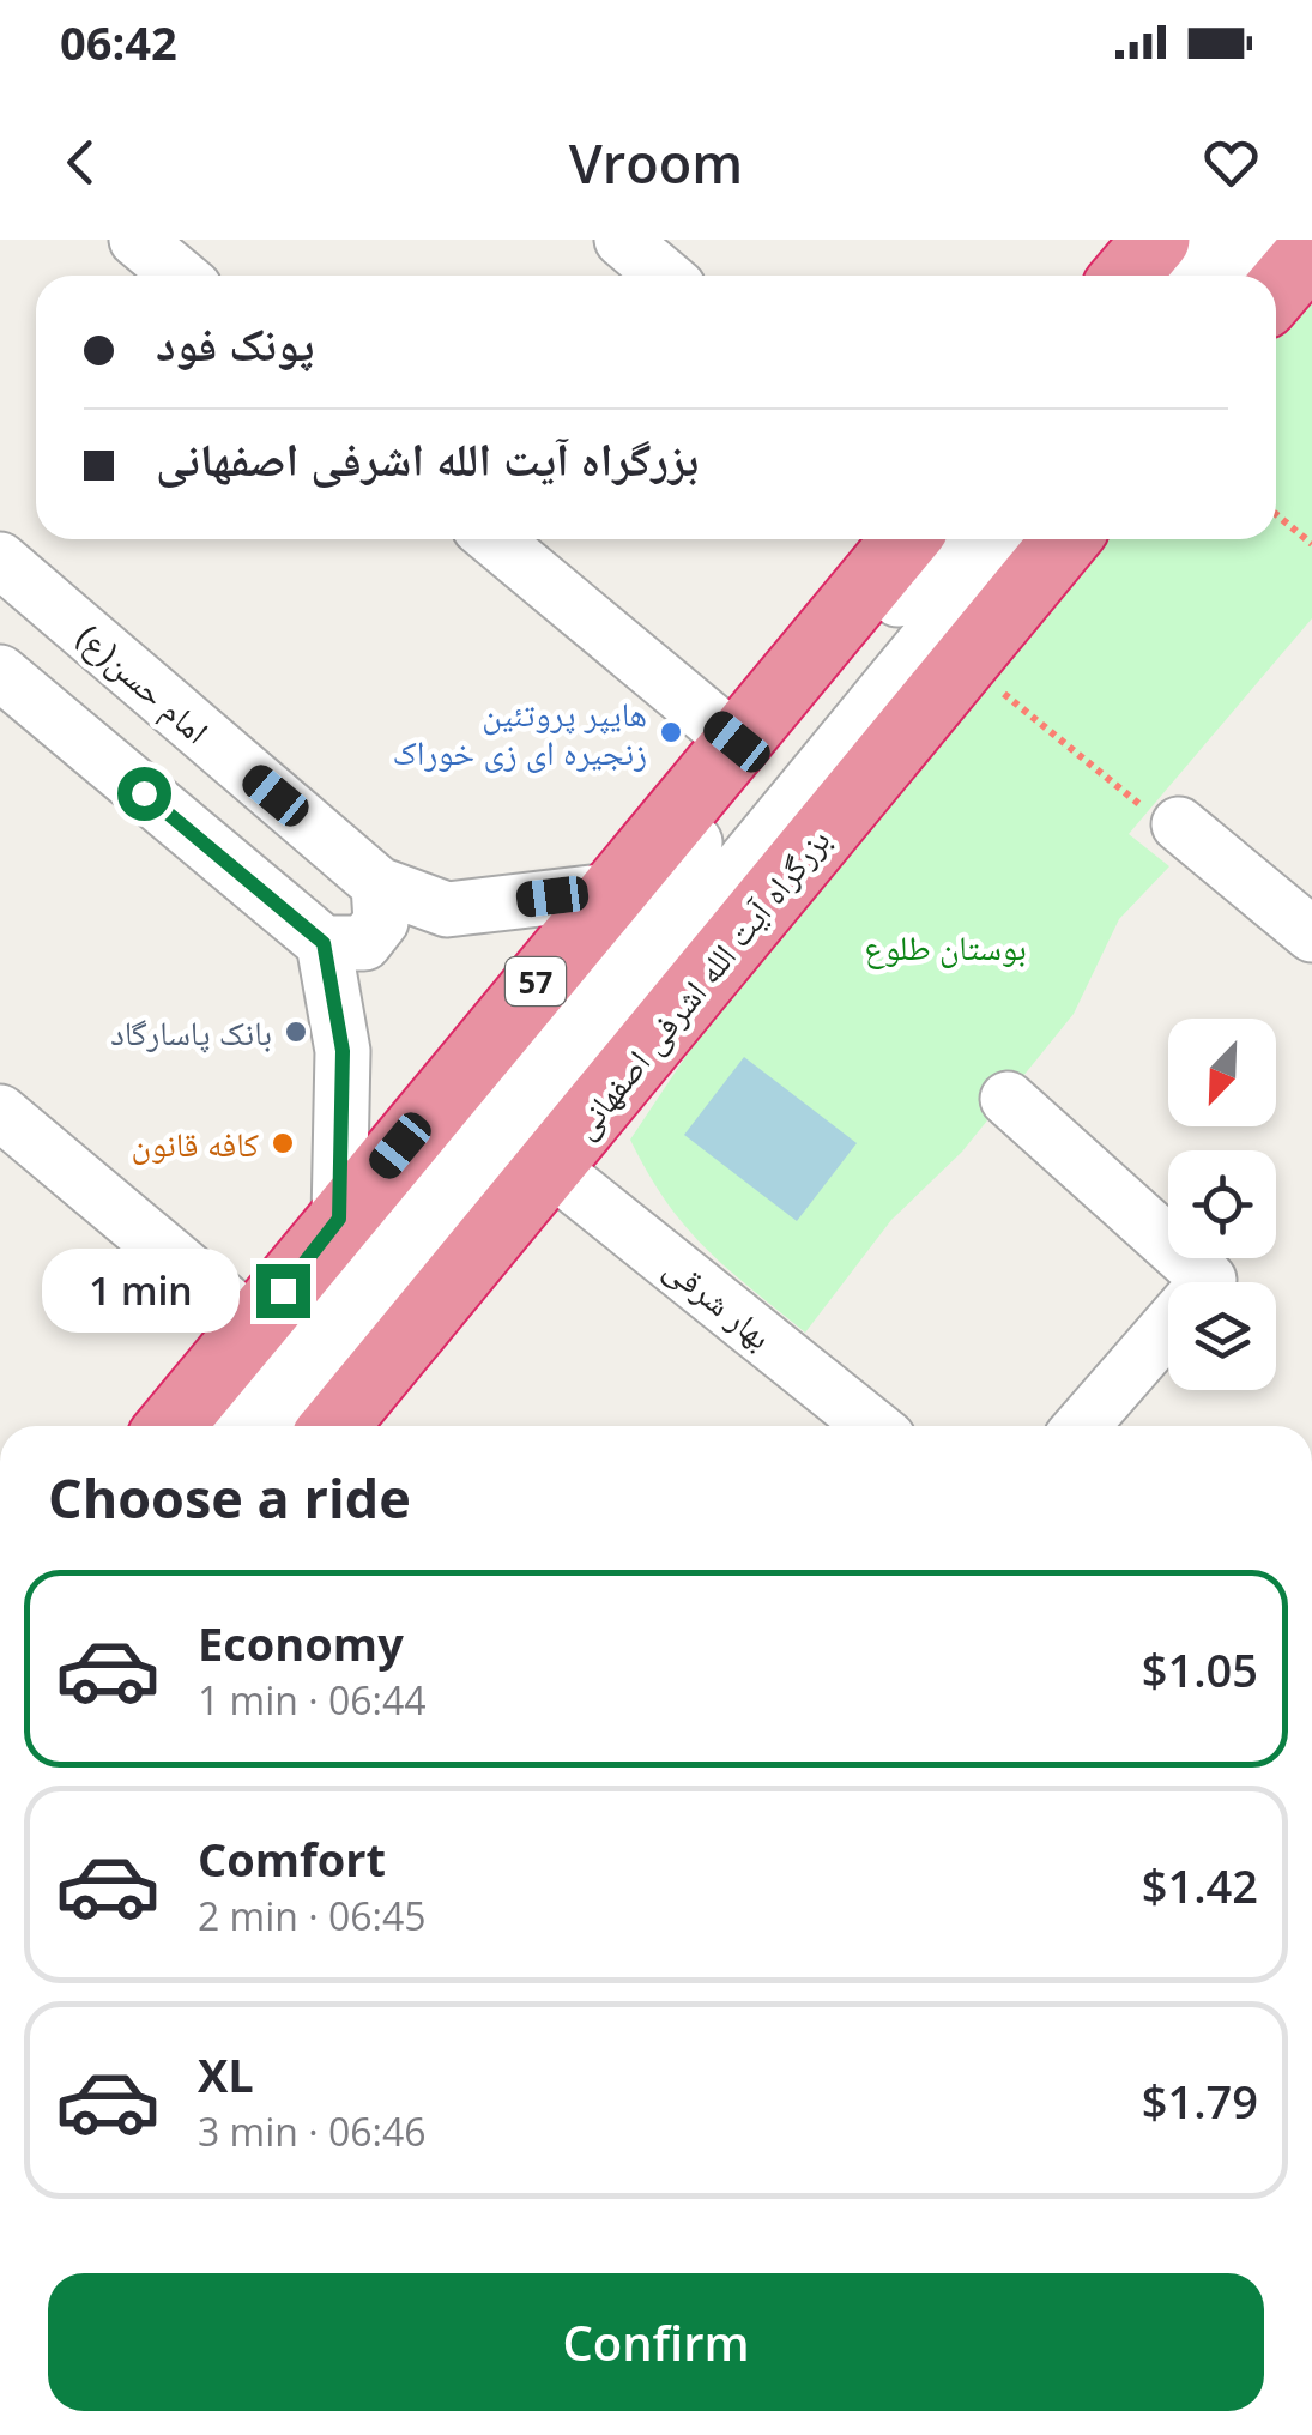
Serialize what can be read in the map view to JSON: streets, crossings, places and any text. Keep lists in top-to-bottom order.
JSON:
{
  "streets": {
    "highway": ["57", "بزرگراه آیت الله اشرفی اصفهانی"],
    "street": ["امام حسن(ع)", "بهار شرقی"]
  },
  "crossings": [
    ["امام حسن(ع)", "57"],
    ["بزرگراه آیت الله اشرفی اصفهانی", "بهار شرقی"]
  ],
  "parks": ["بوستان طلوع"],
  "places": ["هایپر پروتئین زنجیره ای زی خوراک", "بانک پاسارگاد", "کافه قانون"],
  "north": "bottom left",
  "page": {
    "status": "06:42",
    "header": "Vroom",
    "banner": ["پونک فود", "بزرگراه آیت الله اشرفی اصفهانی"],
    "bubble": "1 min",
    "heading": "Choose a ride",
    "list": [
      {
        "name": "Economy",
        "note": "1 min · 06:44",
        "value": "$1.05"
      },
      {
        "name": "Comfort",
        "note": "2 min · 06:45",
        "value": "$1.42"
      },
      {
        "name": "XL",
        "note": "3 min · 06:46",
        "value": "$1.79"
      }
    ],
    "buttons": "Confirm"
  }
}
